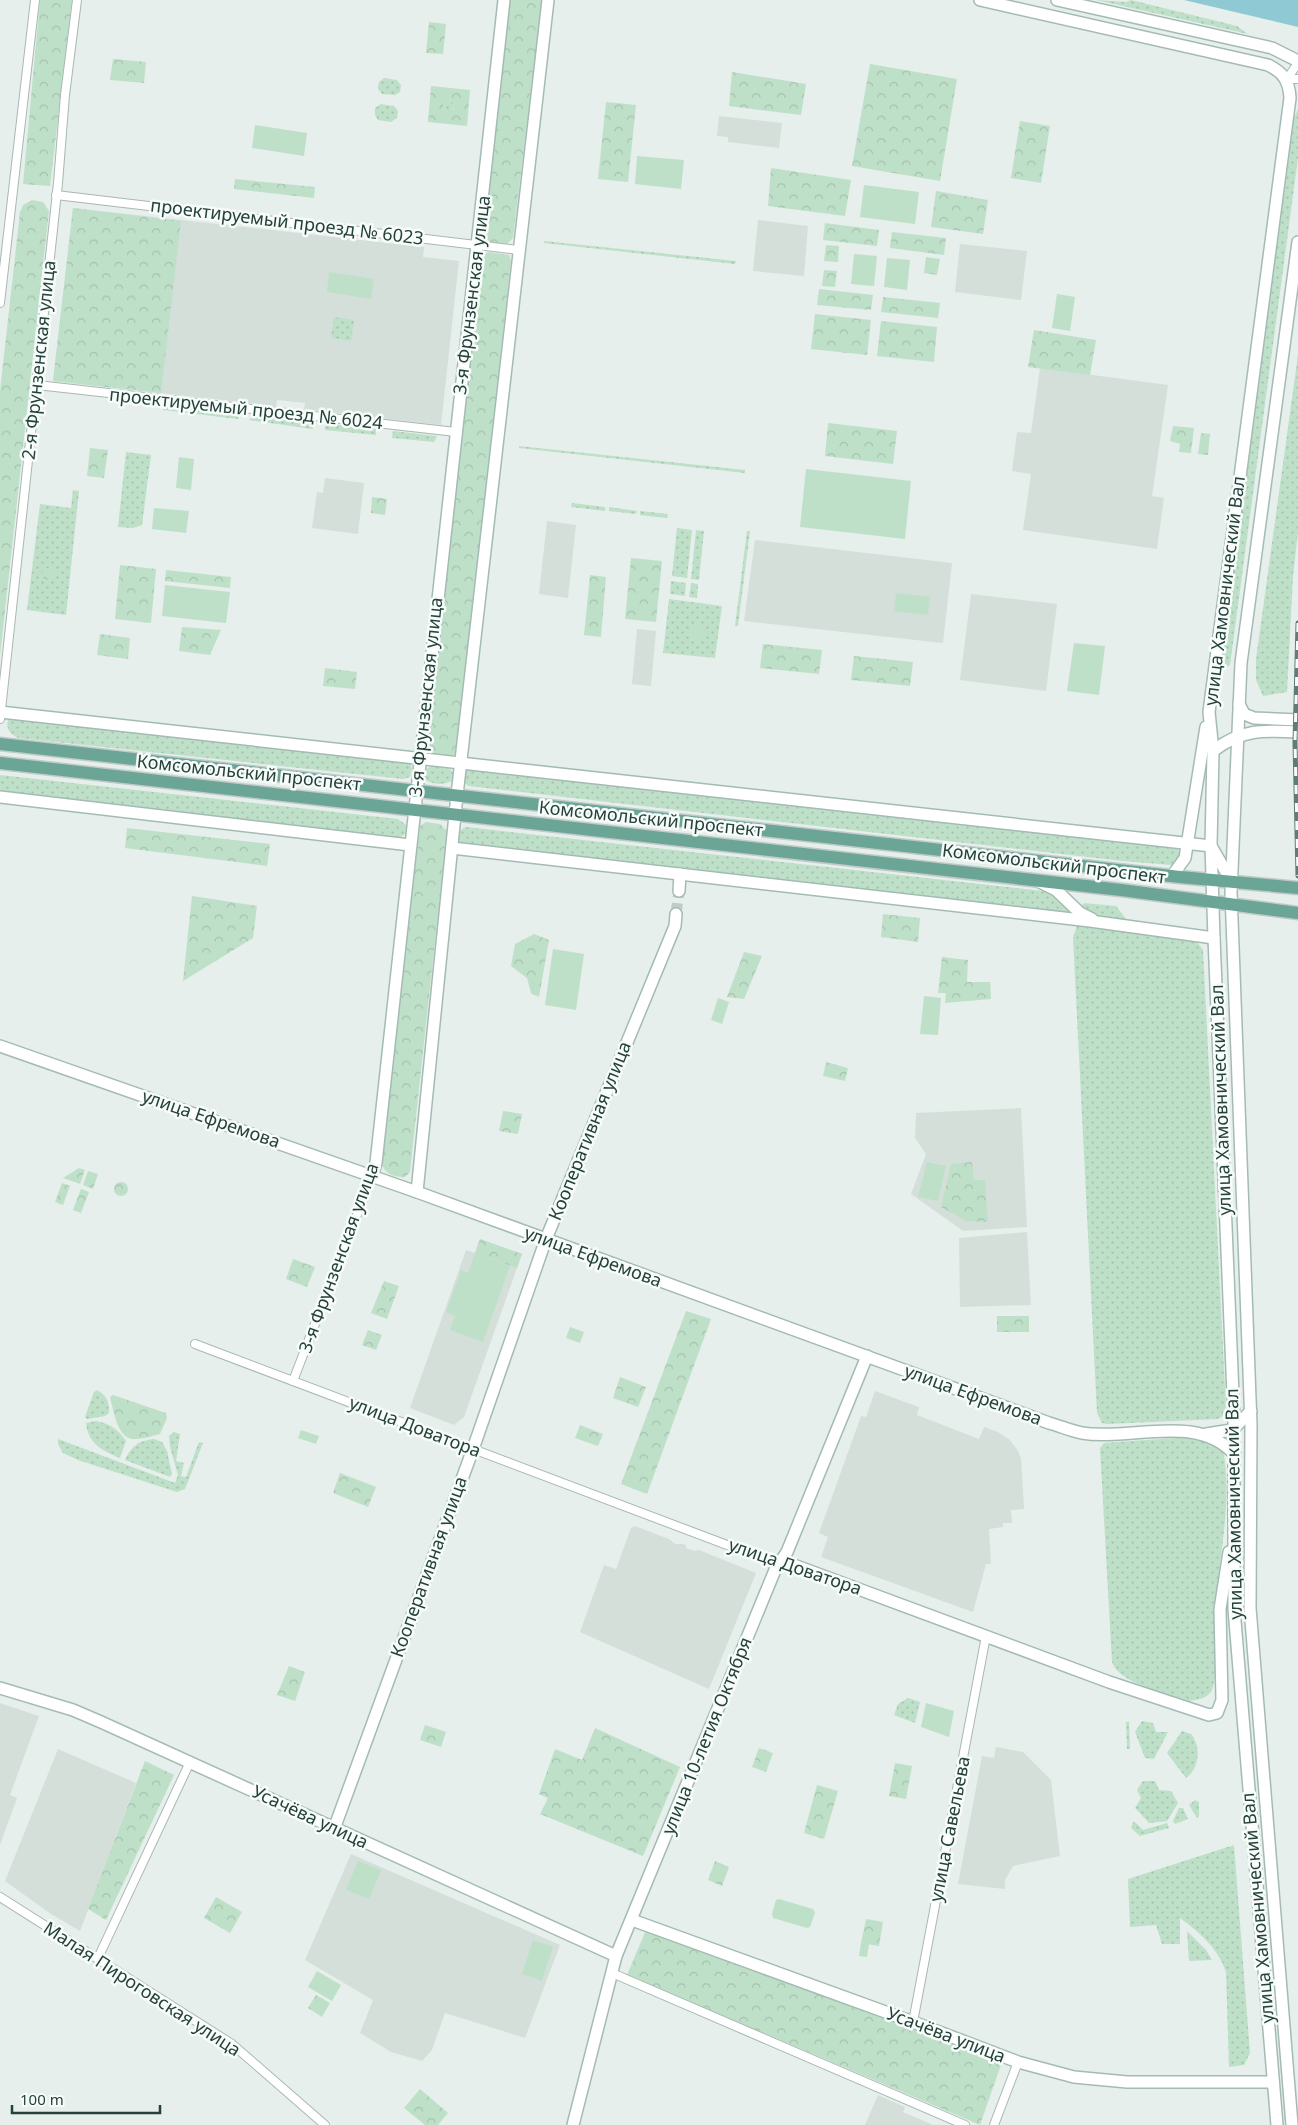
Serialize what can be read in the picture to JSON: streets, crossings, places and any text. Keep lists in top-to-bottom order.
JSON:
{
  "streets": {
    "main road": ["Комсомольский проспект"],
    "street": [
      "проектируемый проезд № 6023",
      "3-я Фрунзенская улица",
      "2-я Фрунзенская улица",
      "проектируемый проезд № 6024",
      "улица Хамовнический Вал",
      "улица Ефремова",
      "Кооперативная улица",
      "улица Доватора",
      "улица 10-летия Октября",
      "Усачёва улица",
      "улица Савельева",
      "Малая Пироговская улица"
    ]
  },
  "crossings": [
    ["проектируемый проезд № 6023", "3-я Фрунзенская улица"],
    ["проектируемый проезд № 6023", "2-я Фрунзенская улица"],
    ["3-я Фрунзенская улица", "проектируемый проезд № 6024"],
    ["3-я Фрунзенская улица", "Комсомольский проспект"],
    ["3-я Фрунзенская улица", "улица Ефремова"],
    ["3-я Фрунзенская улица", "улица Доватора"],
    ["2-я Фрунзенская улица", "проектируемый проезд № 6024"],
    ["2-я Фрунзенская улица", "Комсомольский проспект"],
    ["улица Хамовнический Вал", "Комсомольский проспект"],
    ["улица Хамовнический Вал", "улица Ефремова"],
    ["улица Хамовнический Вал", "улица Доватора"],
    ["улица Хамовнический Вал", "Усачёва улица"],
    ["улица Ефремова", "Кооперативная улица"],
    ["улица Ефремова", "улица 10-летия Октября"],
    ["Кооперативная улица", "улица Доватора"],
    ["Кооперативная улица", "Усачёва улица"],
    ["улица Доватора", "улица 10-летия Октября"],
    ["улица Доватора", "улица Савельева"],
    ["улица 10-летия Октября", "Усачёва улица"],
    ["Усачёва улица", "улица Савельева"]
  ],
  "scale_bar": "100 m"
}
